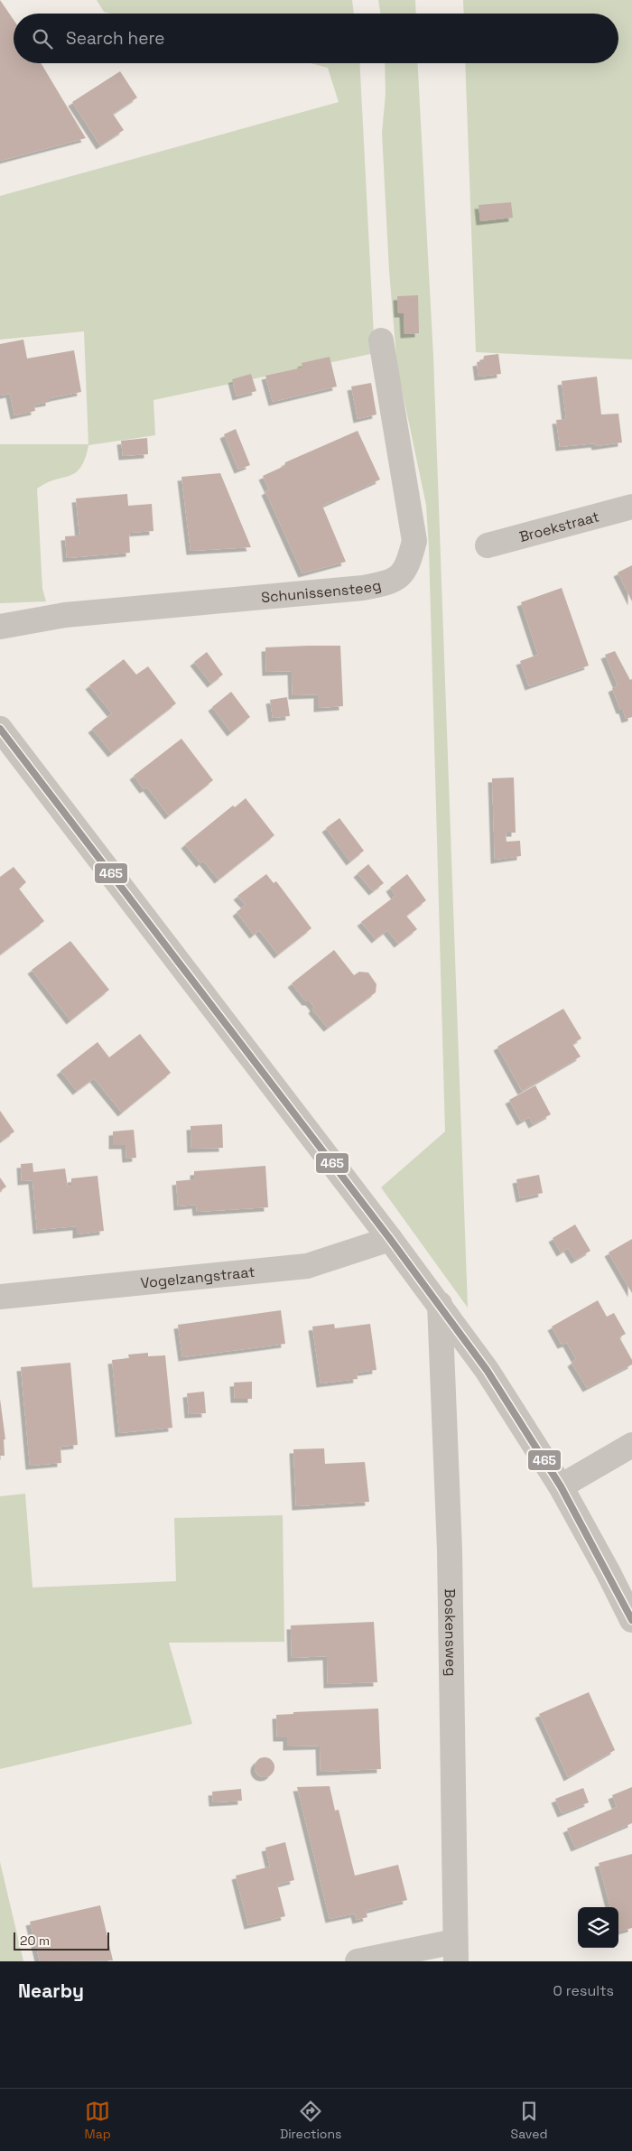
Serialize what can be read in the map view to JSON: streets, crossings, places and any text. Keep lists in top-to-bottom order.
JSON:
{
  "streets": {
    "street": [
      "Broekstraat",
      "Schunissensteeg",
      "Vogelzangstraat",
      "Boskensweg"
    ]
  },
  "lines": ["transit line 465"],
  "scale_bar": "20 m",
  "page": {
    "search": "Search here",
    "scale": "20 m",
    "heading": ["Nearby", "0 results"],
    "nav": ["Map", "Directions", "Saved"]
  }
}
